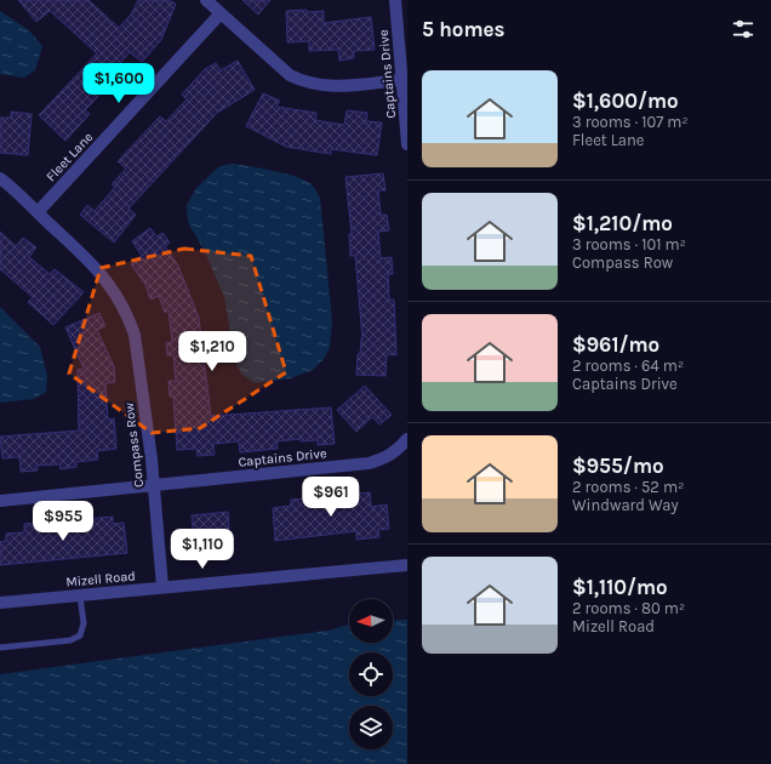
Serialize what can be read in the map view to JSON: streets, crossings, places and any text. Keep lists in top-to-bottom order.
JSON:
{
  "streets": {
    "street": [
      "Captains Drive",
      "Fleet Lane",
      "Compass Row",
      "Mizell Road"
    ]
  },
  "crossings": [
    ["Captains Drive", "Compass Row"],
    ["Fleet Lane", "Compass Row"],
    ["Compass Row", "Mizell Road"]
  ],
  "north": "left",
  "page": {
    "heading": "5 homes",
    "list": [
      {
        "name": "$1,600/mo",
        "note": "3 rooms · 107 m² · Fleet Lane"
      },
      {
        "name": "$1,210/mo",
        "note": "3 rooms · 101 m² · Compass Row"
      },
      {
        "name": "$961/mo",
        "note": "2 rooms · 64 m² · Captains Drive"
      },
      {
        "name": "$955/mo",
        "note": "2 rooms · 52 m² · Windward Way"
      },
      {
        "name": "$1,110/mo",
        "note": "2 rooms · 80 m² · Mizell Road"
      }
    ],
    "price": [
      "$1,600",
      "$1,210",
      "$961",
      "$955",
      "$1,110"
    ]
  }
}
